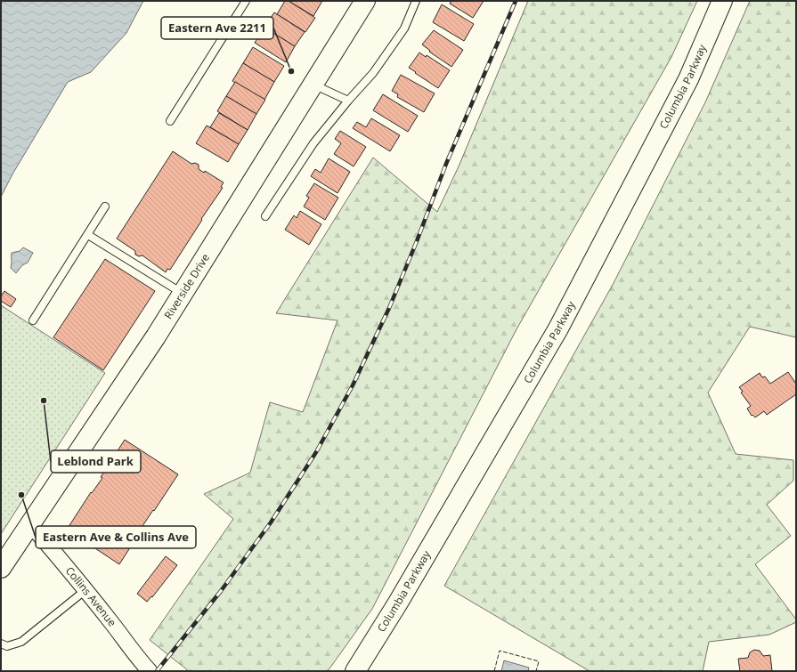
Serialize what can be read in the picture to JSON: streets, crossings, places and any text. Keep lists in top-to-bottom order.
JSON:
{
  "streets": {
    "main road": ["Columbia Parkway", "Riverside Drive"],
    "street": ["Collins Avenue"]
  },
  "crossings": [
    ["Riverside Drive", "Collins Avenue"]
  ],
  "places": ["Eastern Ave 2211", "Leblond Park", "Eastern Ave & Collins Ave"]
}
